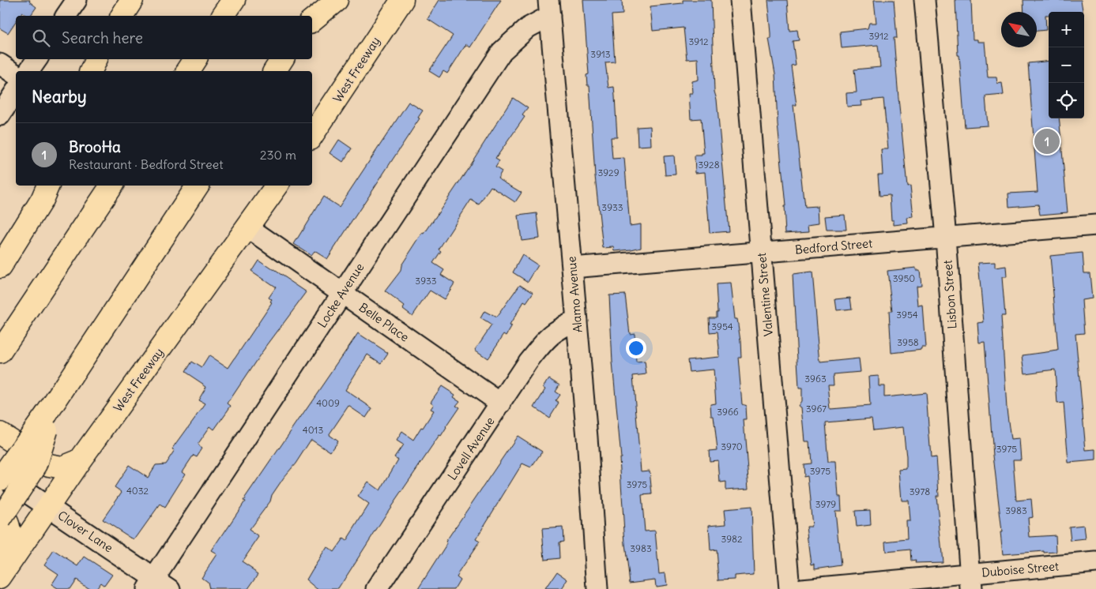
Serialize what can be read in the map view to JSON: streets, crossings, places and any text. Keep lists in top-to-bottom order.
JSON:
{
  "streets": {
    "main road": ["West Freeway"],
    "street": [
      "Bedford Street",
      "Alamo Avenue",
      "Valentine Street",
      "Lisbon Street",
      "Locke Avenue",
      "Belle Place",
      "Lovell Avenue",
      "Clover Lane",
      "Duboise Street"
    ]
  },
  "crossings": [
    ["West Freeway", "Belle Place"],
    ["West Freeway", "Clover Lane"],
    ["Bedford Street", "Alamo Avenue"],
    ["Bedford Street", "Valentine Street"],
    ["Bedford Street", "Lisbon Street"],
    ["Alamo Avenue", "Locke Avenue"],
    ["Alamo Avenue", "Lovell Avenue"],
    ["Lisbon Street", "Duboise Street"],
    ["Locke Avenue", "Belle Place"],
    ["Locke Avenue", "Clover Lane"],
    ["Belle Place", "Lovell Avenue"]
  ],
  "house_numbers": [
    "3912",
    "3912",
    "3913",
    "3928",
    "3929",
    "3933",
    "3950",
    "3933",
    "3954",
    "3954",
    "3958",
    "3963",
    "4009",
    "3967",
    "3966",
    "4013",
    "3970",
    "3975",
    "3975",
    "3975",
    "4032",
    "3978",
    "3979",
    "3983",
    "3982",
    "3983"
  ],
  "north": "top left",
  "page": {
    "map_buttons": ["+", "−"],
    "search": "Search here",
    "heading": "Nearby",
    "list": [
      {
        "mark": "1",
        "name": "BrooHa",
        "note": "Restaurant · Bedford Street",
        "value": "230 m"
      }
    ],
    "pins": "1"
  }
}
